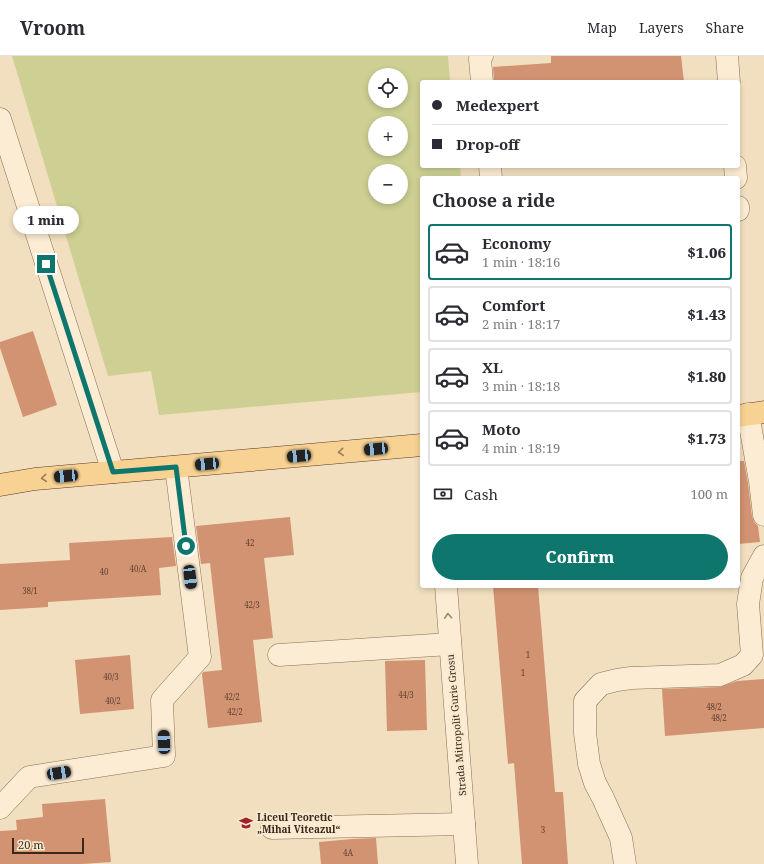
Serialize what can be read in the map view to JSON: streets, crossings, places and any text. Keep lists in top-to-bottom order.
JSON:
{
  "streets": {
    "street": ["Strada Mitropolit Gurie Grosu"]
  },
  "places": {
    "school or university": ["Liceul Teoretic „Mihai Viteazul“"]
  },
  "house_numbers": [
    "42",
    "40/A",
    "40",
    "38/1",
    "42/3",
    "1",
    "1",
    "40/3",
    "44/3",
    "42/2",
    "40/2",
    "48/2",
    "42/2",
    "48/2",
    "3",
    "4A"
  ],
  "scale_bar": "20 m",
  "page": {
    "header": "Vroom",
    "nav": ["Map", "Layers", "Share"],
    "map_buttons": ["+", "−"],
    "banner": ["Medexpert", "Drop-off"],
    "heading": "Choose a ride",
    "bubble": "1 min",
    "list": [
      {
        "name": "Economy",
        "note": "1 min · 18:16",
        "value": "$1.06"
      },
      {
        "name": "Comfort",
        "note": "2 min · 18:17",
        "value": "$1.43"
      },
      {
        "name": "XL",
        "note": "3 min · 18:18",
        "value": "$1.80"
      },
      {
        "name": "Moto",
        "note": "4 min · 18:19",
        "value": "$1.73"
      }
    ],
    "pay": ["Cash", "100 m"],
    "buttons": "Confirm",
    "scale": "20 m"
  }
}
